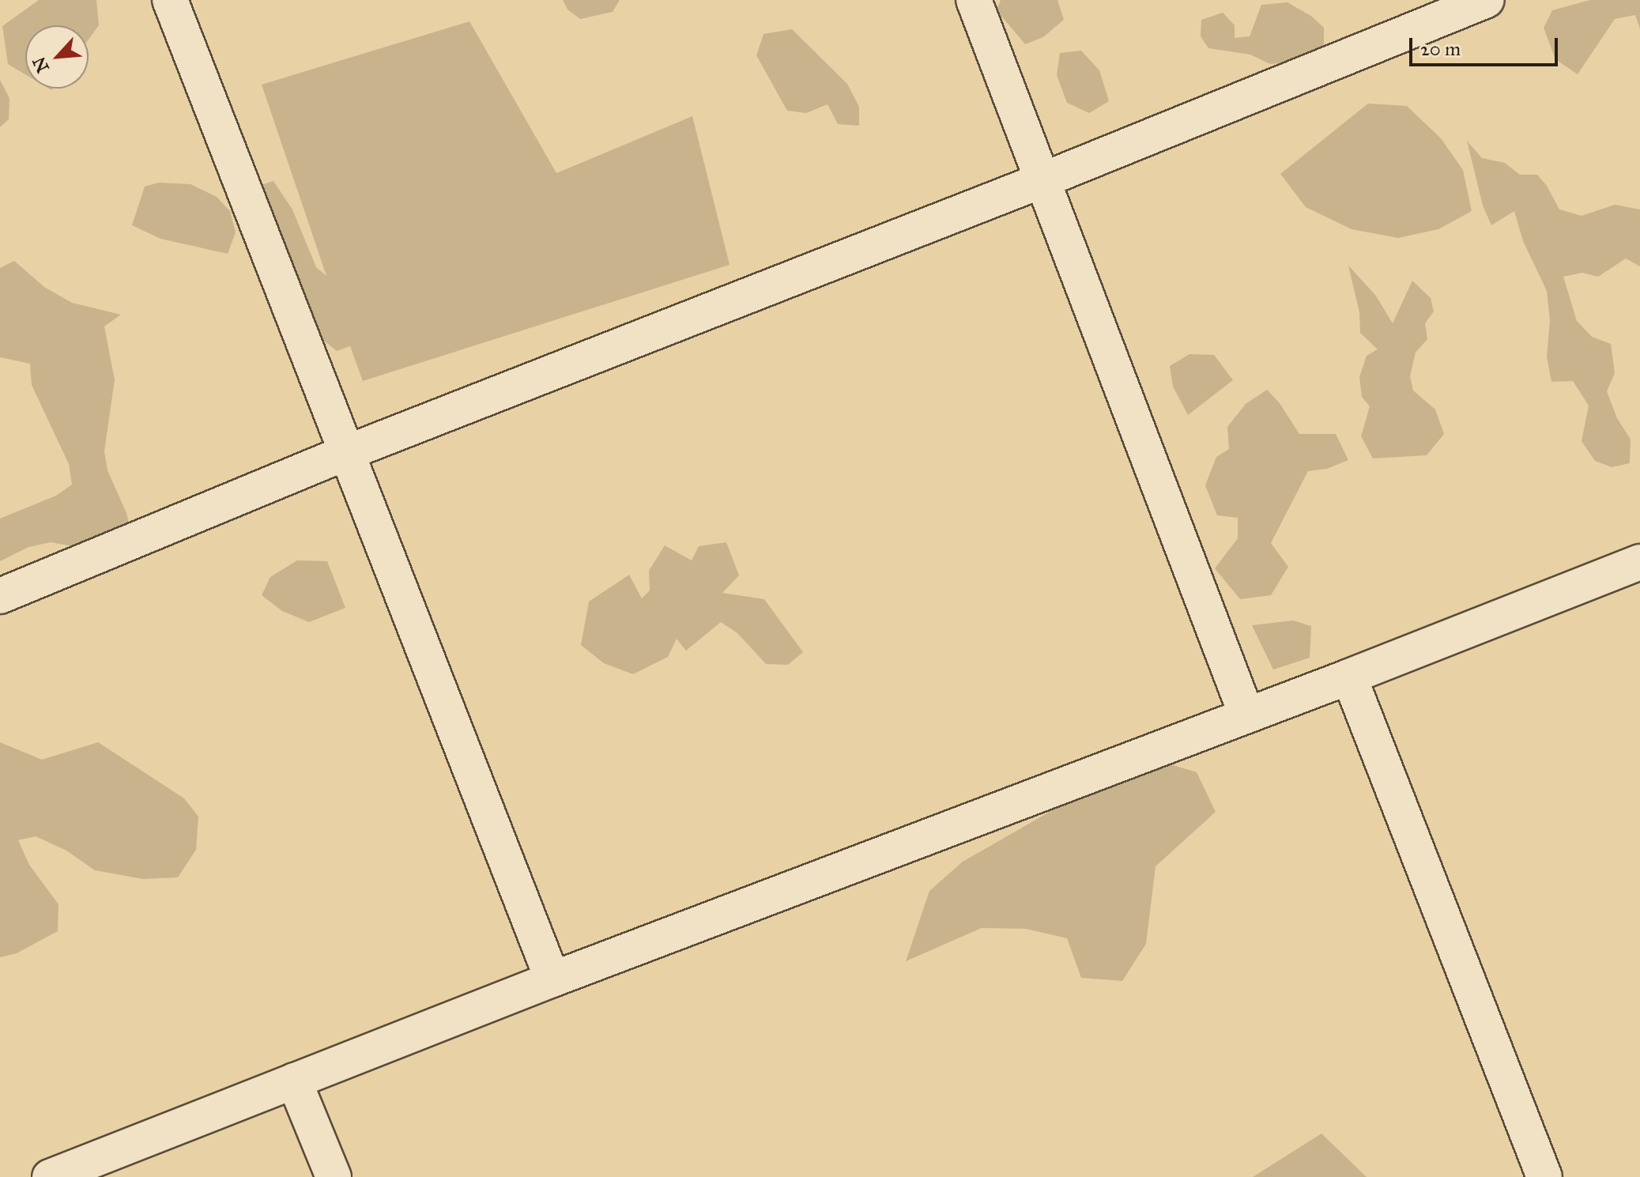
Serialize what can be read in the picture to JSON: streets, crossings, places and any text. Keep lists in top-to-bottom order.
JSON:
{
  "scale_bar": "20 m",
  "north": "bottom left"
}
